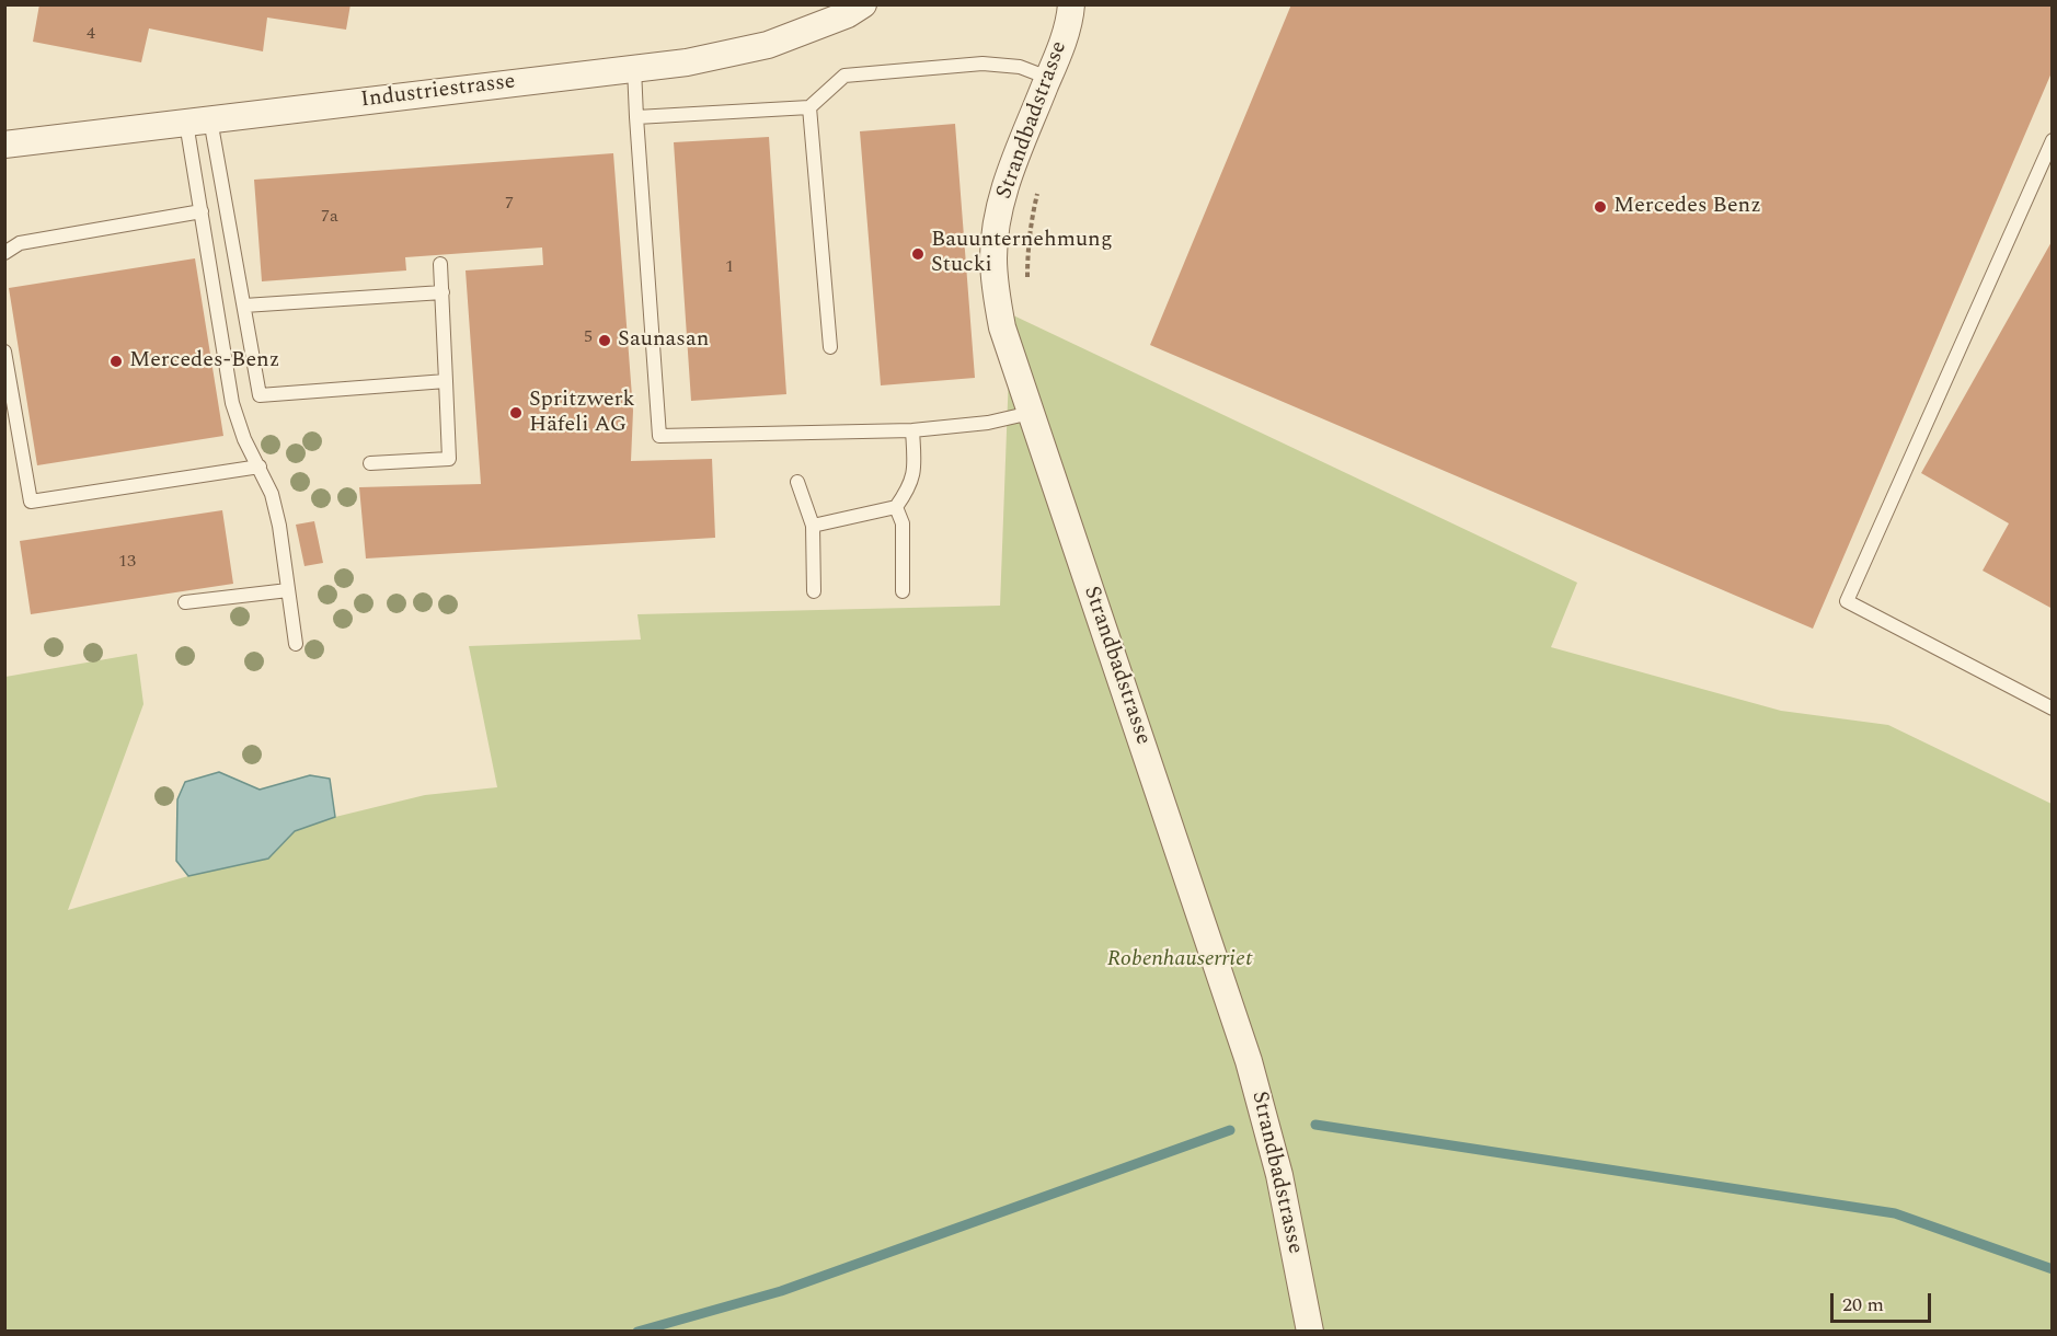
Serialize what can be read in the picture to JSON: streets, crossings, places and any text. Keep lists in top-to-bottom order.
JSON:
{
  "streets": {
    "street": ["Industriestrasse", "Strandbadstrasse"]
  },
  "parks": ["Robenhauserriet"],
  "places": [
    "Mercedes Benz",
    "Bauunternehmung Stucki",
    "Saunasan",
    "Mercedes-Benz",
    "Spritzwerk Häfeli AG"
  ],
  "house_numbers": [
    "4",
    "7",
    "7a",
    "1",
    "5",
    "13"
  ],
  "scale_bar": "20 m"
}
